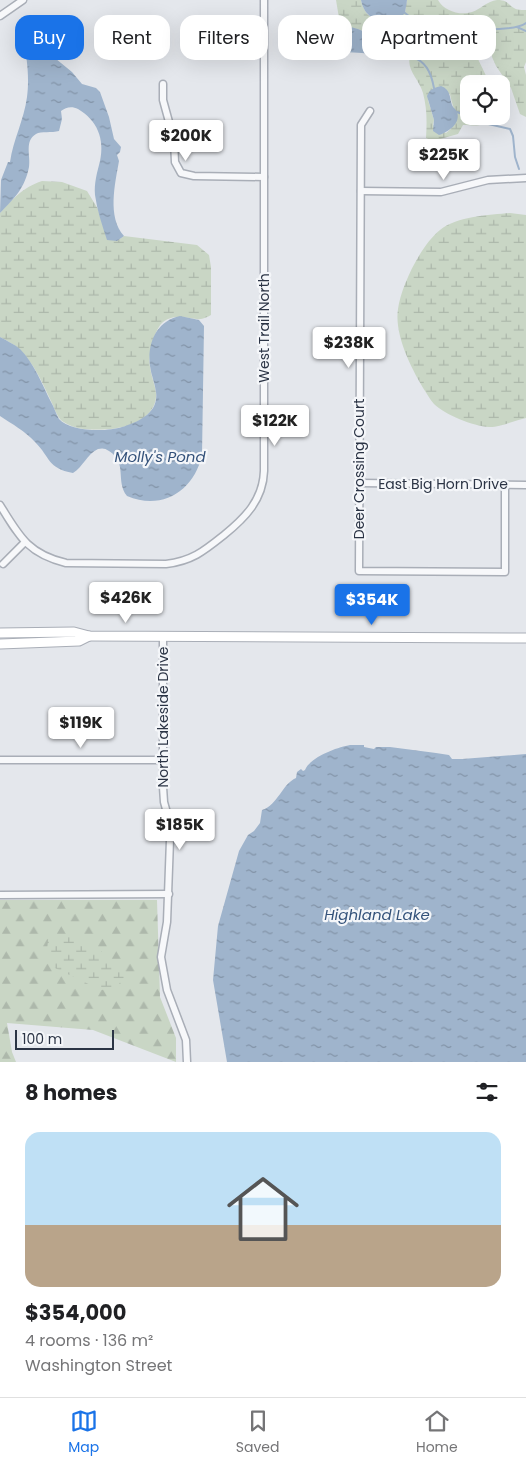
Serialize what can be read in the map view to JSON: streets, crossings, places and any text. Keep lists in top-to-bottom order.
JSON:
{
  "streets": {
    "street": [
      "West Trail North",
      "Deer Crossing Court",
      "East Big Horn Drive",
      "North Lakeside Drive"
    ]
  },
  "crossings": [
    ["Deer Crossing Court", "East Big Horn Drive"]
  ],
  "water": ["Molly's Pond", "Highland Lake"],
  "scale_bar": "100 m",
  "page": {
    "chip": [
      "Buy",
      "Rent",
      "Filters",
      "New",
      "Apartment"
    ],
    "price": [
      "$200K",
      "$225K",
      "$238K",
      "$122K",
      "$426K",
      "$354K",
      "$119K",
      "$185K"
    ],
    "scale": "100 m",
    "heading": "8 homes",
    "list": [
      {
        "name": "$354,000",
        "note": "4 rooms · 136 m² · Washington Street"
      }
    ],
    "tabs": ["Map", "Saved", "Home"]
  }
}
